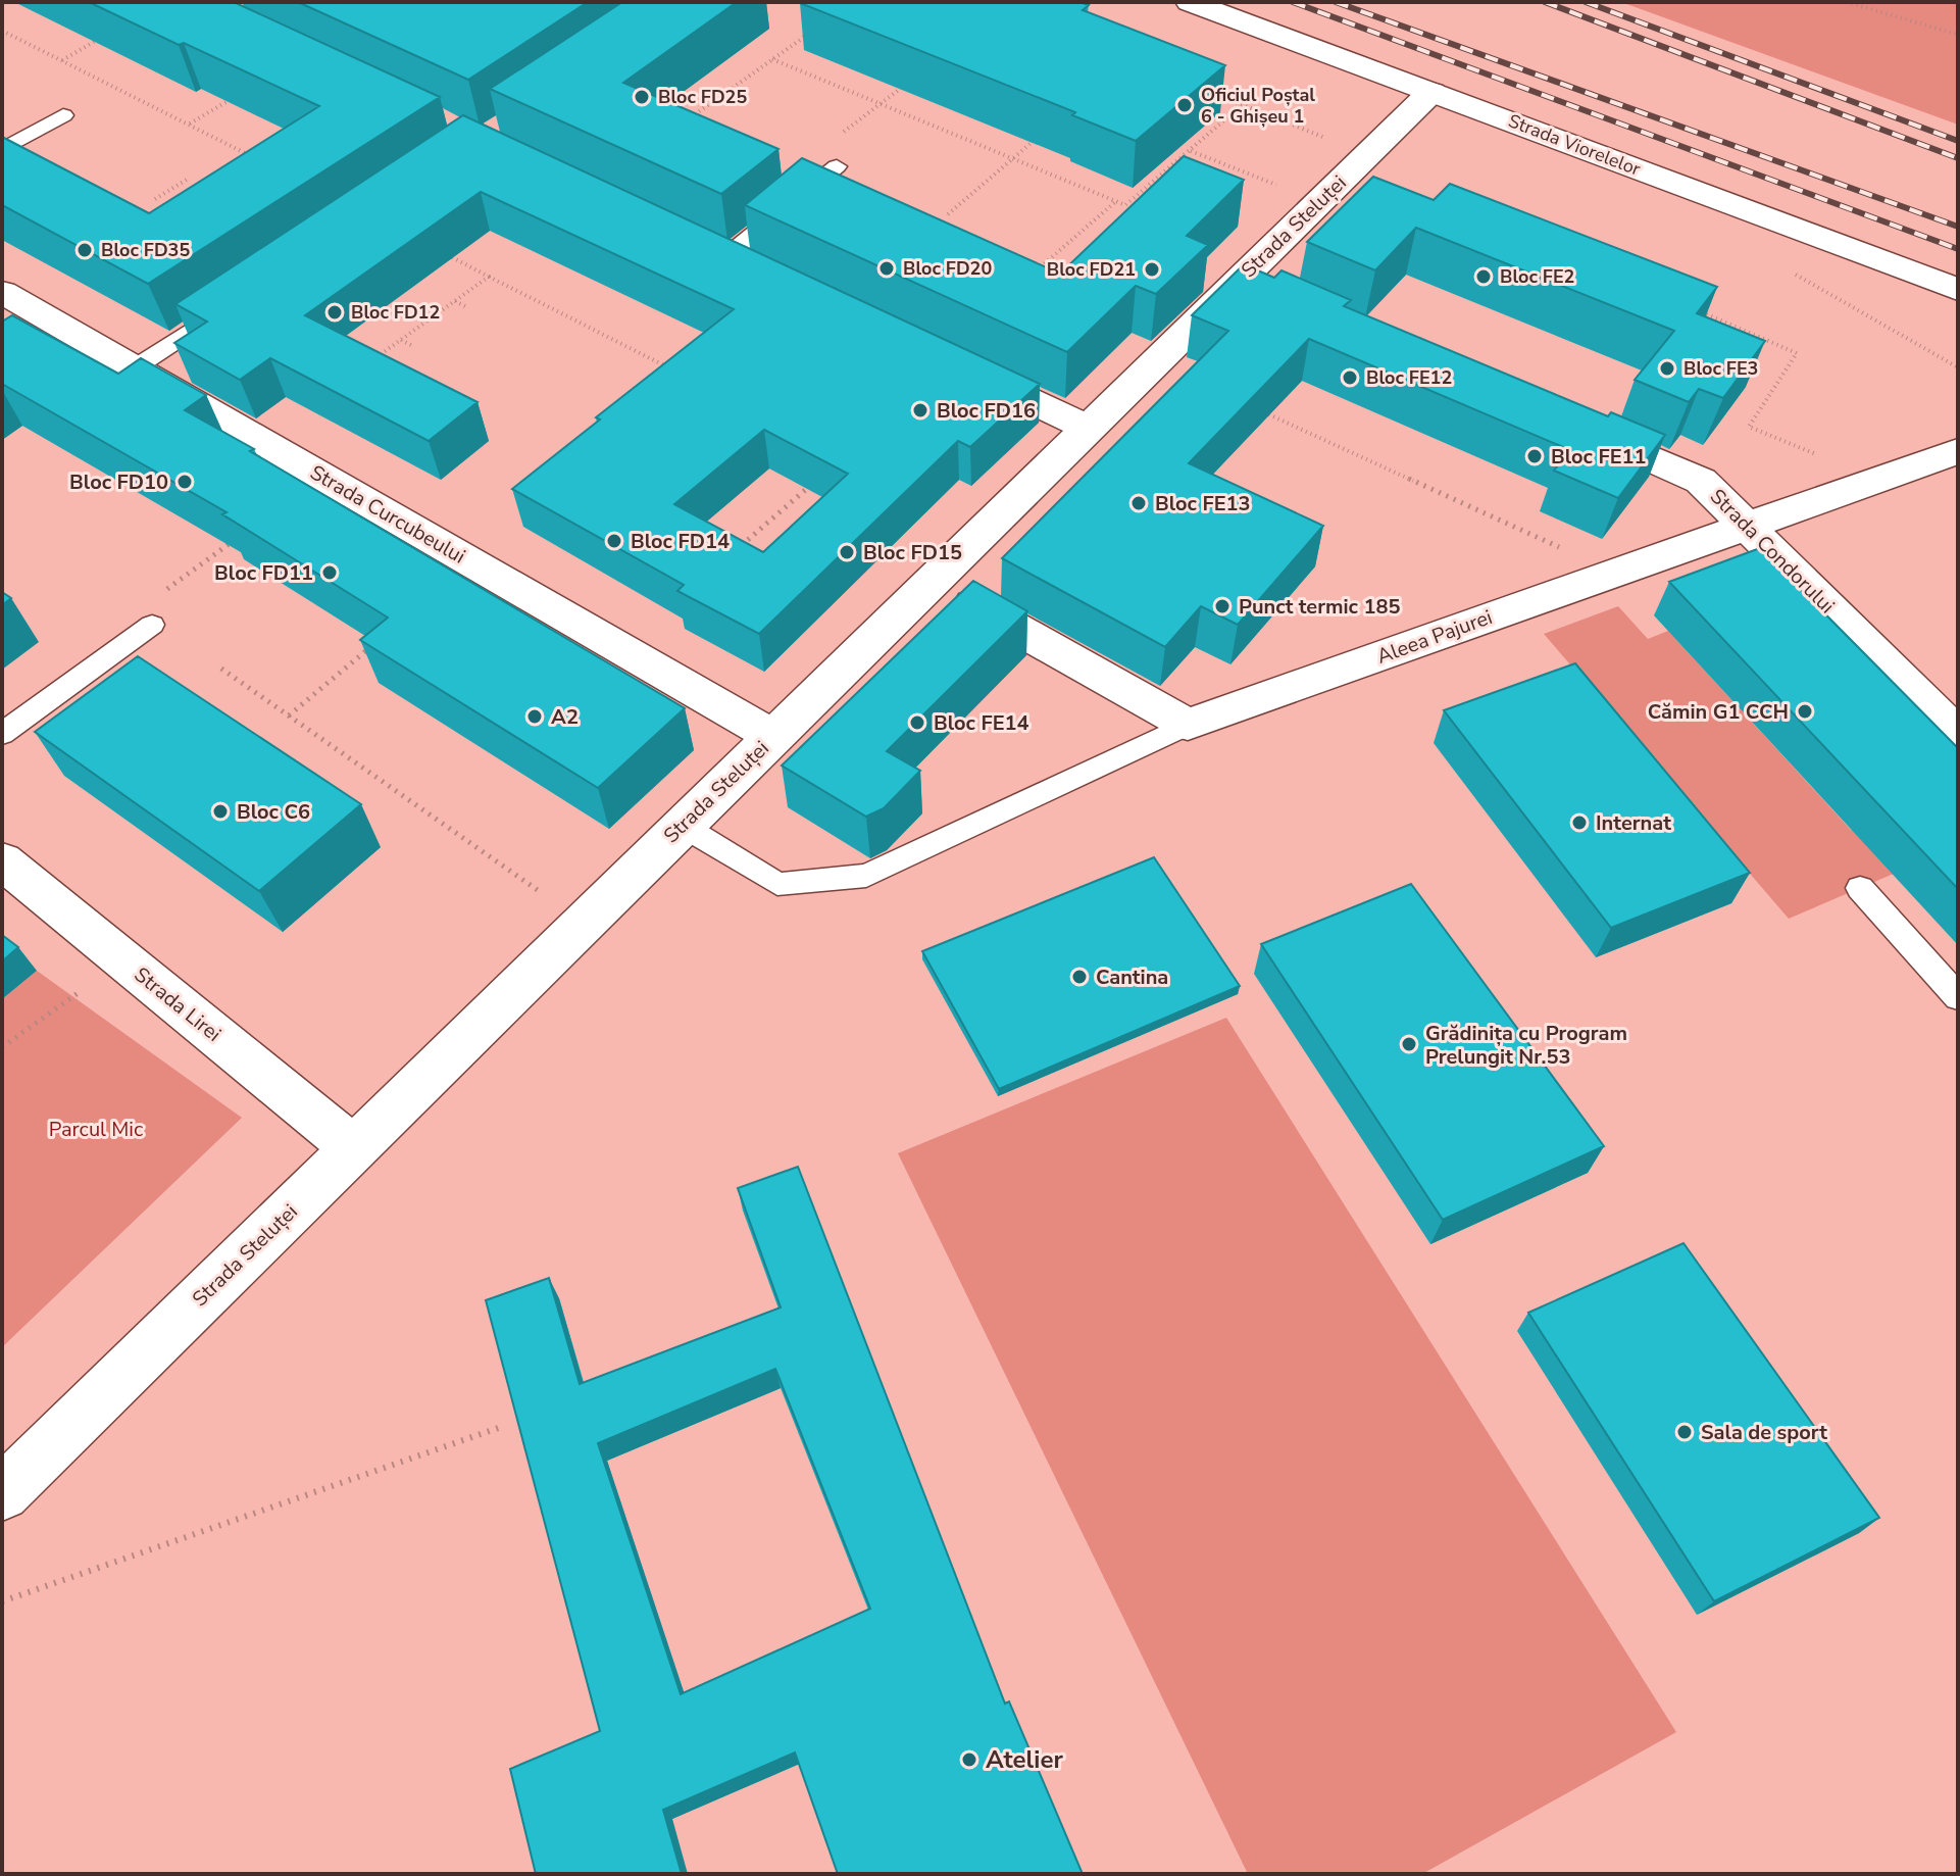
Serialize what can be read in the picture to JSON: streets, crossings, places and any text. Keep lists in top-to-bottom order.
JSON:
{
  "streets": {
    "street": [
      "Strada Viorelelor",
      "Strada Steluței",
      "Strada Curcubeului",
      "Strada Condorului",
      "Aleea Pajurei",
      "Strada Lirei"
    ]
  },
  "crossings": [
    ["Strada Viorelelor", "Strada Steluței"],
    ["Strada Steluței", "Strada Curcubeului"],
    ["Strada Steluței", "Strada Lirei"],
    ["Strada Condorului", "Aleea Pajurei"]
  ],
  "parks": ["Parcul Mic"],
  "places": [
    "Bloc FD25",
    "Oficiul Poștal 6 - Ghișeu 1",
    "Bloc FD35",
    "Bloc FD20",
    "Bloc FD21",
    "Bloc FE2",
    "Bloc FD12",
    "Bloc FE3",
    "Bloc FE12",
    "Bloc FD16",
    "Bloc FE11",
    "Bloc FD10",
    "Bloc FE13",
    "Bloc FD14",
    "Bloc FD15",
    "Bloc FD11",
    "Punct termic 185",
    "Cămin G1 CCH",
    "A2",
    "Bloc FE14",
    "Bloc C6",
    "Internat",
    "Cantina",
    "Grădinița cu Program Prelungit Nr.53",
    "Sala de sport",
    "Atelier"
  ]
}
